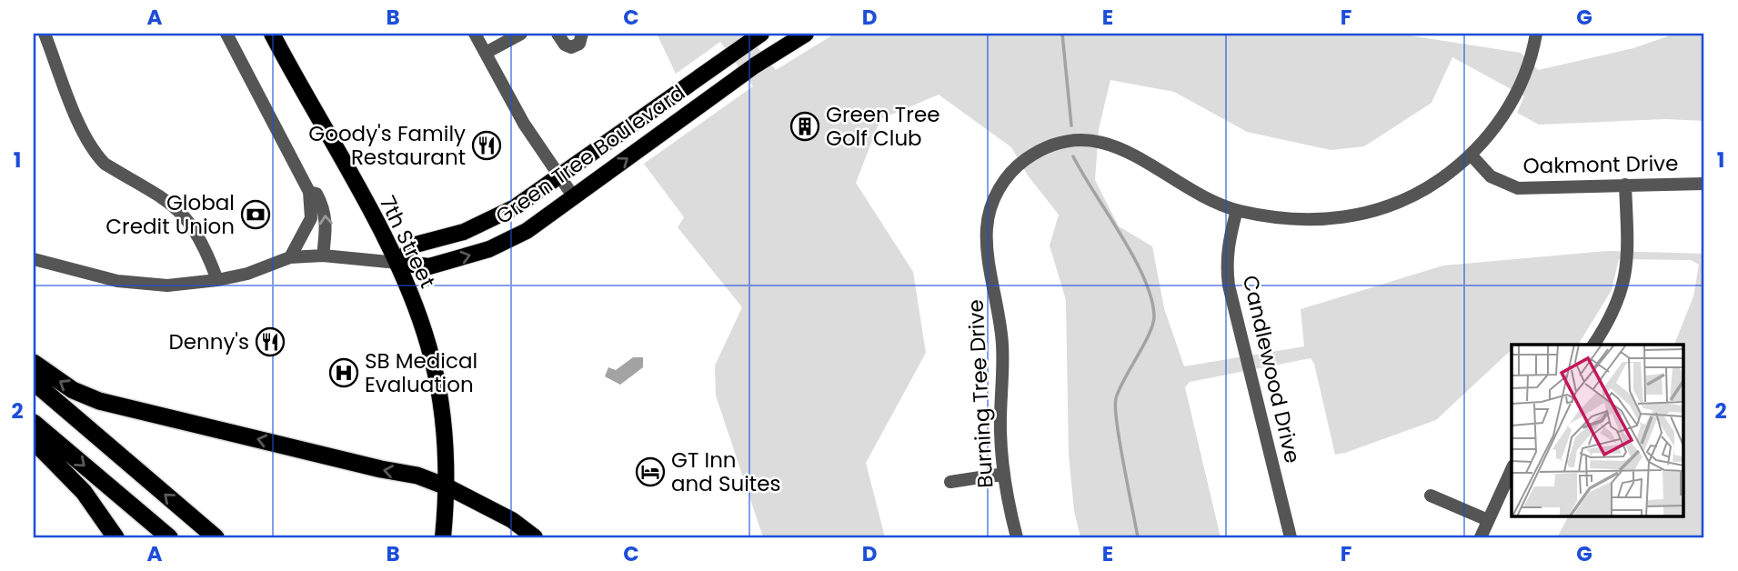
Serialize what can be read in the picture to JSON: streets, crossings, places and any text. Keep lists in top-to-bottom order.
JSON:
{
  "streets": {
    "main road": ["Green Tree Boulevard", "7th Street"],
    "street": ["Oakmont Drive", "Candlewood Drive", "Burning Tree Drive"]
  },
  "crossings": [
    ["Green Tree Boulevard", "7th Street"],
    ["Oakmont Drive", "Burning Tree Drive"],
    ["Candlewood Drive", "Burning Tree Drive"]
  ],
  "places": {
    "building": ["Green Tree Golf Club"],
    "restaurant": ["Goody's Family Restaurant", "Denny's"],
    "bank": ["Global Credit Union"],
    "hospital": ["SB Medical Evaluation"],
    "hotel": ["GT Inn and Suites"]
  },
  "grid": {
    "columns": [
      "A",
      "B",
      "C",
      "D",
      "E",
      "F",
      "G"
    ],
    "rows": ["1", "2"]
  }
}
